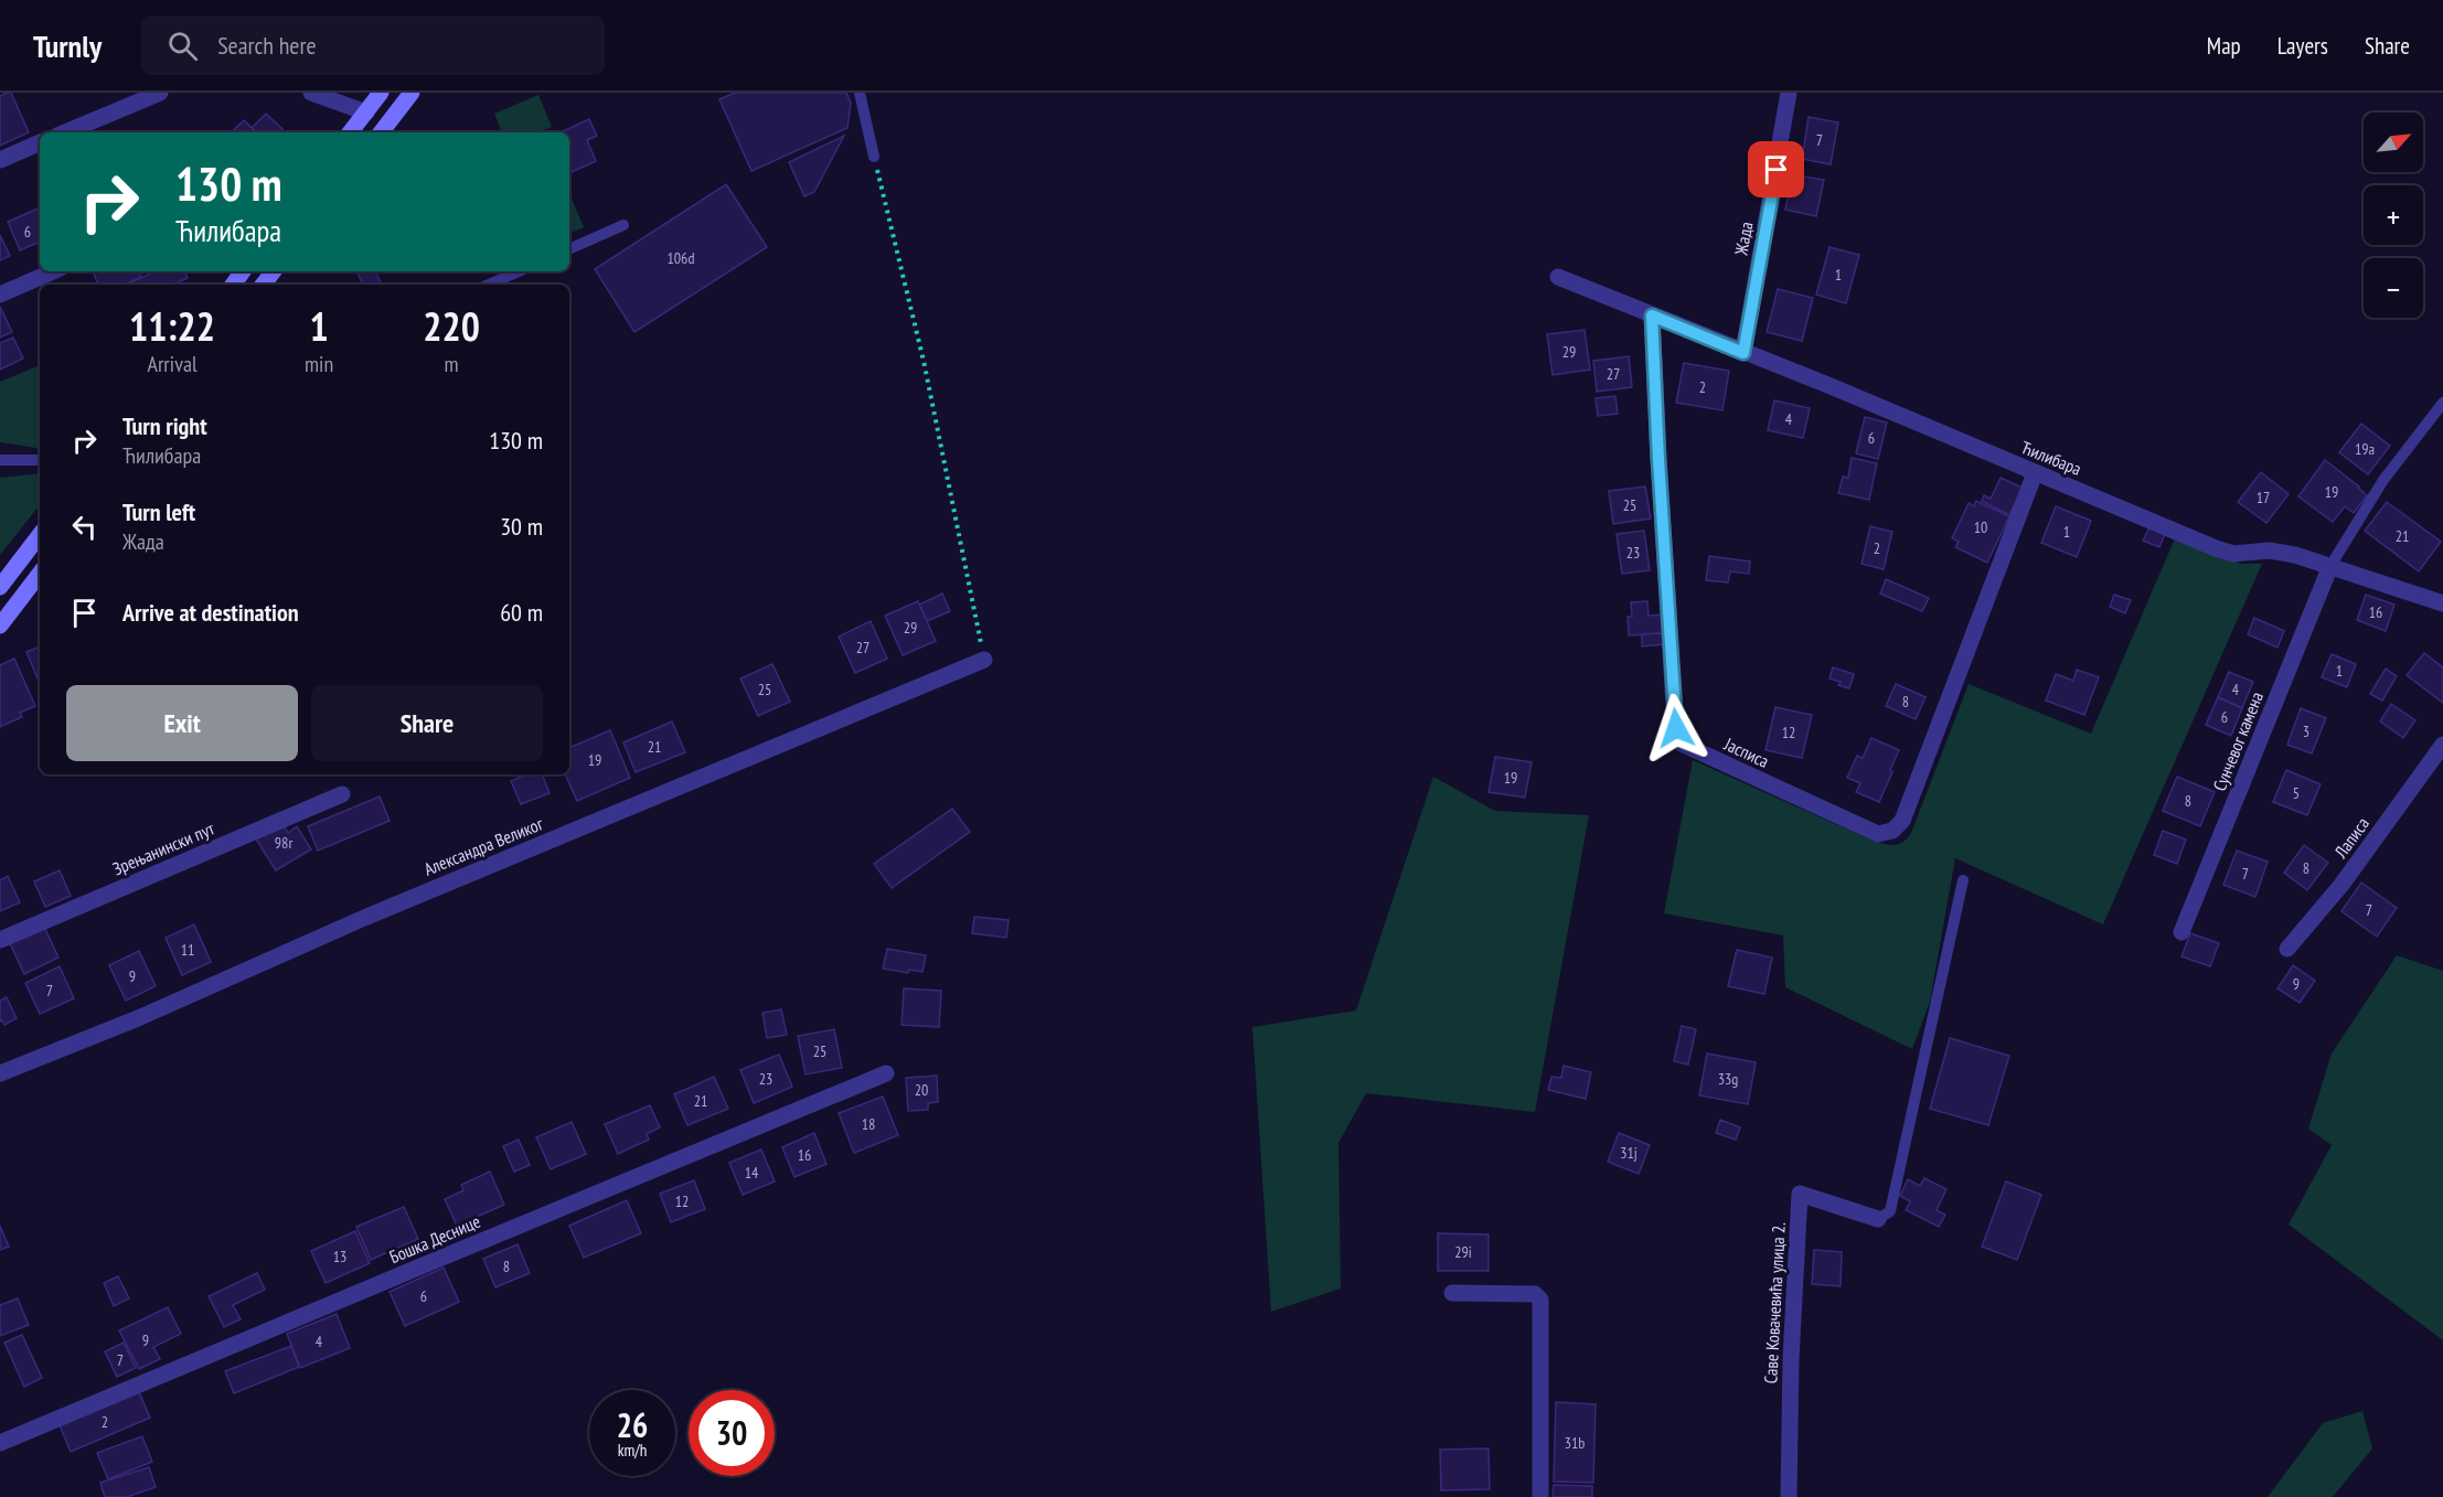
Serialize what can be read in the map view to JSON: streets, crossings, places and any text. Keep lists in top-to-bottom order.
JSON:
{
  "streets": {
    "street": [
      "Жада",
      "Ћилибара",
      "Сунчевог камена",
      "Јасписа",
      "Лаписа",
      "Александра Великог",
      "Зрењанински пут",
      "Бошка Деснице",
      "Саве Ковачевића улица 2."
    ]
  },
  "crossings": [
    ["Жада", "Ћилибара"],
    ["Ћилибара", "Сунчевог камена"],
    ["Ћилибара", "Јасписа"]
  ],
  "house_numbers": [
    "7",
    "6",
    "106d",
    "1",
    "29",
    "27",
    "2",
    "4",
    "6",
    "19a",
    "19",
    "17",
    "25",
    "10",
    "1",
    "21",
    "2",
    "23",
    "16",
    "29",
    "27",
    "1",
    "25",
    "4",
    "8",
    "6",
    "3",
    "12",
    "21",
    "19",
    "19",
    "5",
    "8",
    "98r",
    "8",
    "7",
    "7",
    "11",
    "9",
    "9",
    "7",
    "25",
    "23",
    "33g",
    "20",
    "21",
    "18",
    "31j",
    "16",
    "14",
    "12",
    "29i",
    "13",
    "8",
    "6",
    "9",
    "4",
    "7",
    "2",
    "31b"
  ],
  "north": "top right",
  "page": {
    "header": "Turnly",
    "search": "Search here",
    "nav": ["Map", "Layers", "Share"],
    "map_buttons": ["+", "−"],
    "turn": ["130 m", "Ћилибара"],
    "eta": [
      "11:22",
      "Arrival",
      "1",
      "min",
      "220",
      "m"
    ],
    "list": [
      {
        "name": "Turn right",
        "note": "Ћилибара",
        "value": "130 m"
      },
      {
        "name": "Turn left",
        "note": "Жада",
        "value": "30 m"
      },
      {
        "name": "Arrive at destination",
        "value": "60 m"
      }
    ],
    "buttons": ["Exit", "Share"],
    "speed": "26 km/h",
    "limit": "30"
  }
}
